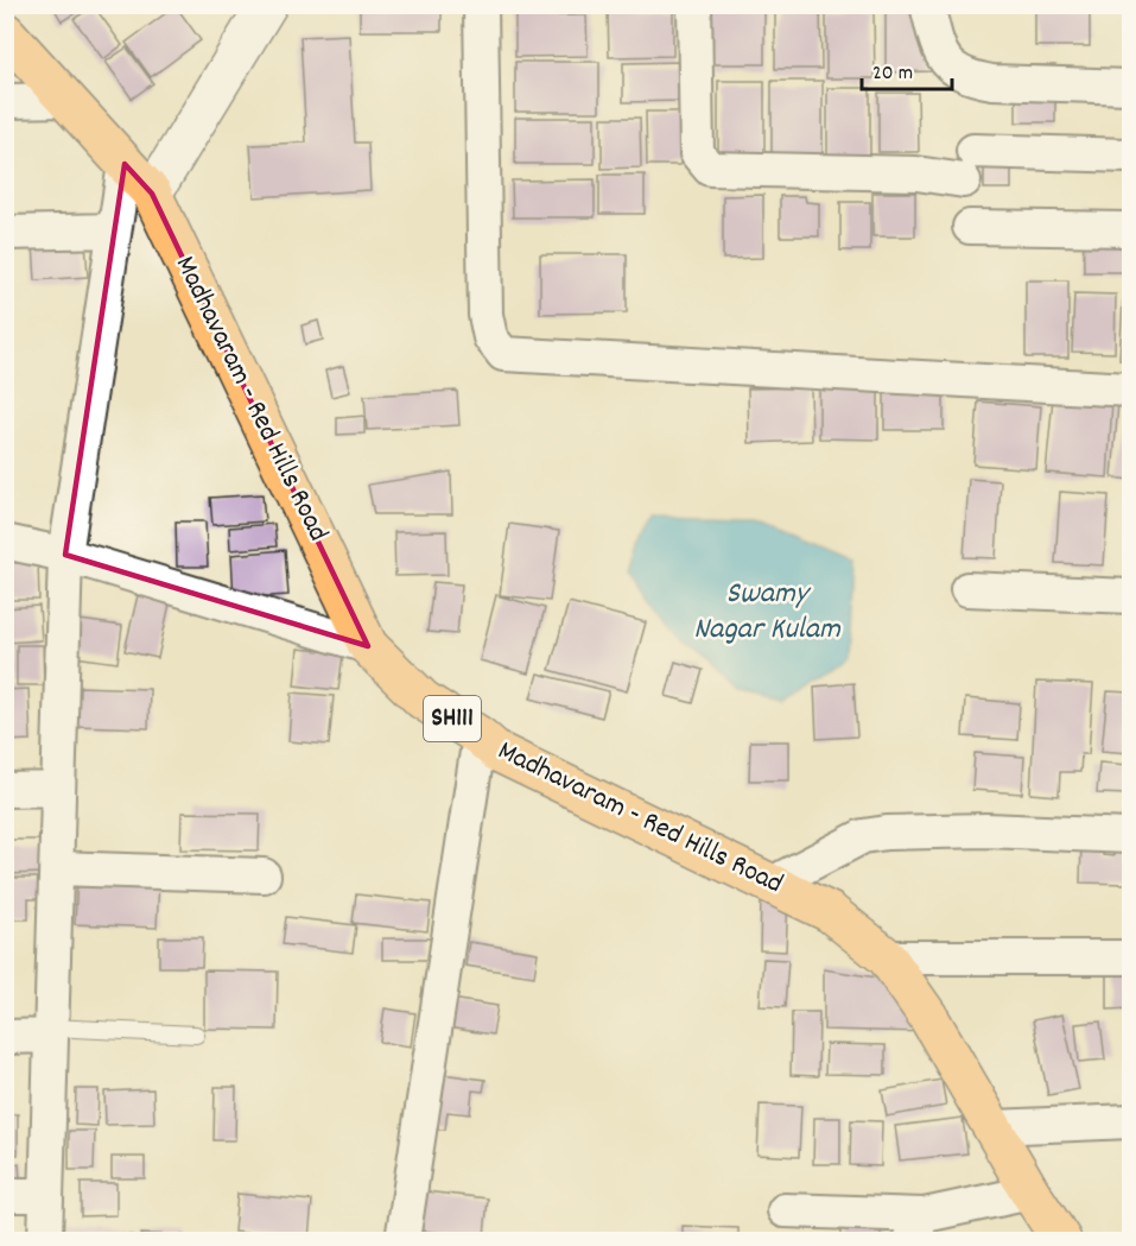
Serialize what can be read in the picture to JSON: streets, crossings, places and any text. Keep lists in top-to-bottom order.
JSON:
{
  "streets": {
    "main road": ["Madhavaram - Red Hills Road", "SH111"]
  },
  "water": ["Swamy Nagar Kulam"],
  "scale_bar": "20 m"
}
